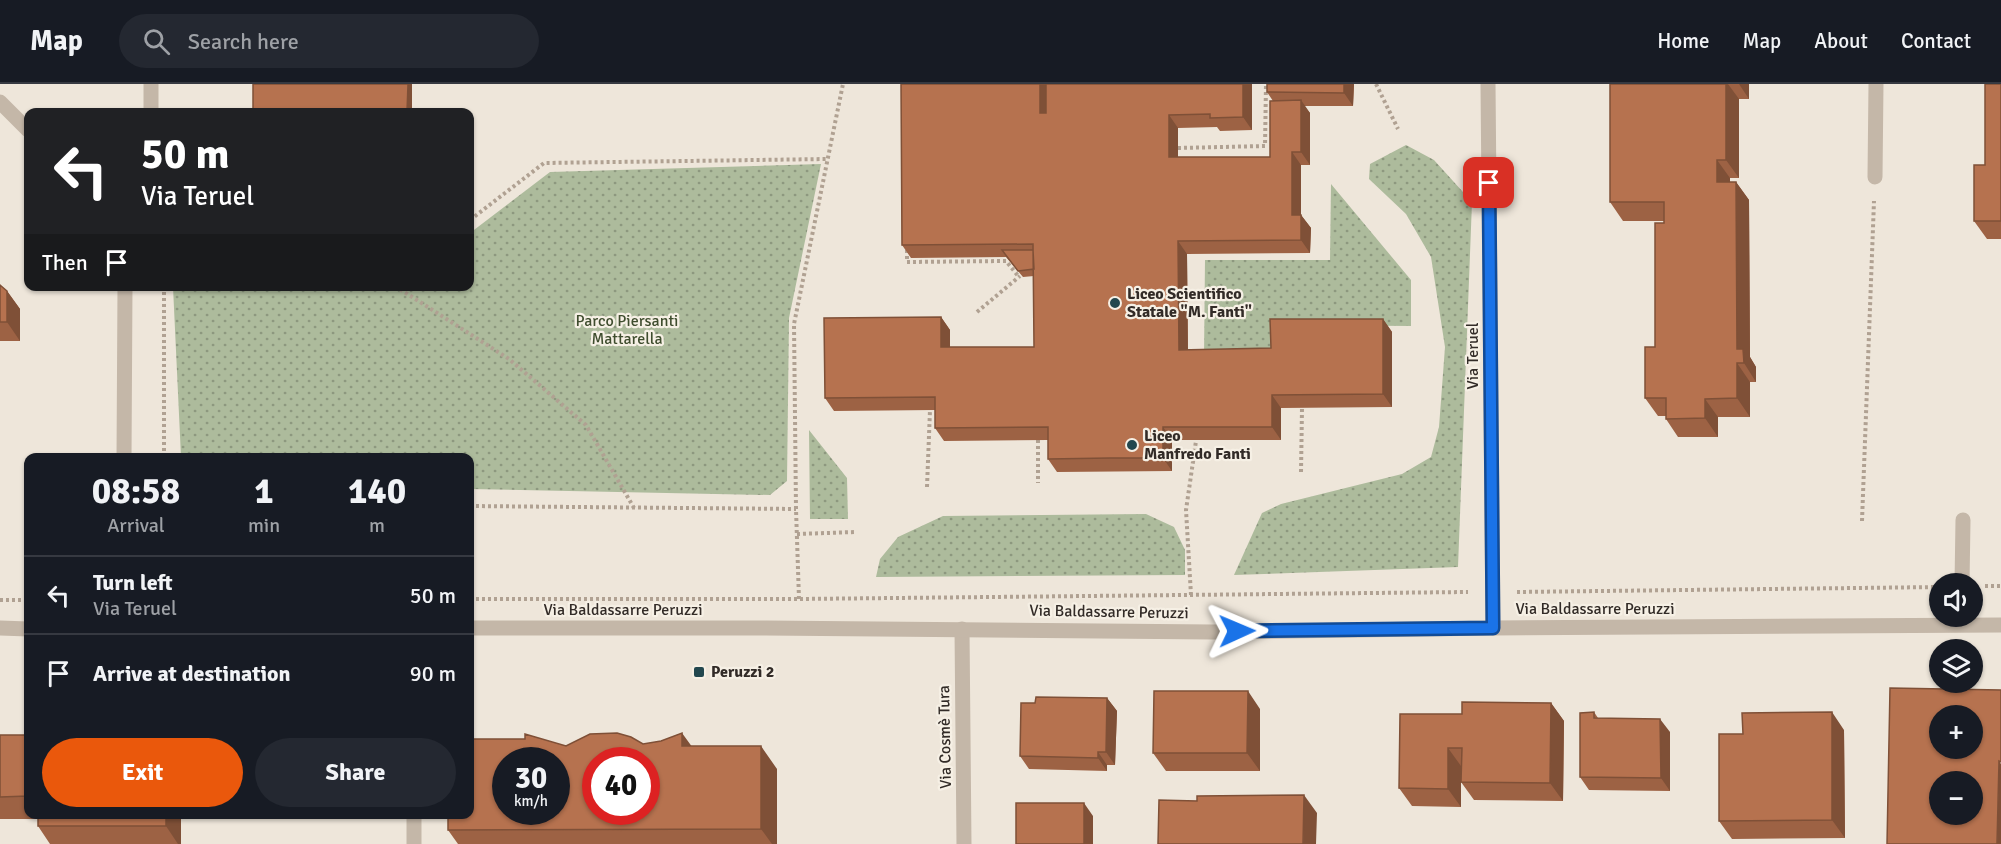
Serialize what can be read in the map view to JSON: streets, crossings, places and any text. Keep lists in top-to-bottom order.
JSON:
{
  "streets": {
    "street": ["Via Teruel", "Via Baldassarre Peruzzi", "Via Cosmè Tura"]
  },
  "crossings": [
    ["Via Teruel", "Via Baldassarre Peruzzi"],
    ["Via Baldassarre Peruzzi", "Via Cosmè Tura"]
  ],
  "parks": ["Parco Piersanti Mattarella"],
  "places": {
    "other": ["Liceo Scientifico Statale \"M. Fanti\"", "Liceo Manfredo Fanti"],
    "transit": ["Peruzzi 2"]
  },
  "page": {
    "header": "Map",
    "search": "Search here",
    "nav": [
      "Home",
      "Map",
      "About",
      "Contact"
    ],
    "turn": ["50 m", "Via Teruel"],
    "then": "Then",
    "eta": [
      "08:58",
      "Arrival",
      "1",
      "min",
      "140",
      "m"
    ],
    "list": [
      {
        "name": "Turn left",
        "note": "Via Teruel",
        "value": "50 m"
      },
      {
        "name": "Arrive at destination",
        "value": "90 m"
      }
    ],
    "map_buttons": ["+", "−"],
    "buttons": ["Exit", "Share"],
    "speed": "30 km/h",
    "limit": "40"
  }
}
